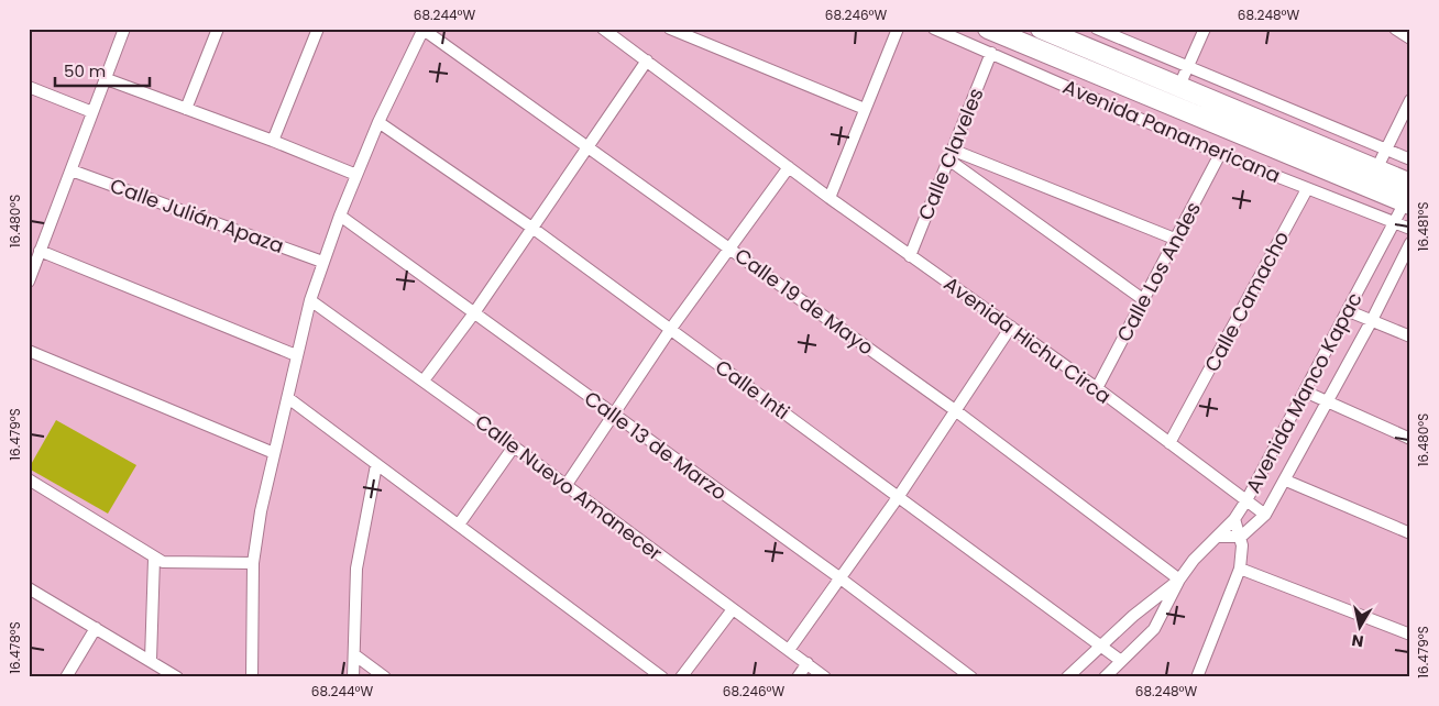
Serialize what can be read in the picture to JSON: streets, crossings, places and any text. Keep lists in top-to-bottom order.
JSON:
{
  "streets": {
    "highway": ["Avenida Panamericana"],
    "street": [
      "Calle Claveles",
      "Calle Julián Apaza",
      "Calle Los Andes",
      "Calle 19 de Mayo",
      "Calle Camacho",
      "Avenida Hichu Circa",
      "Calle Inti",
      "Avenida Manco Kapac",
      "Calle 13 de Marzo",
      "Calle Nuevo Amanecer"
    ]
  },
  "crossings": [
    ["Avenida Panamericana", "Calle Claveles"],
    ["Avenida Panamericana", "Calle Los Andes"],
    ["Avenida Panamericana", "Calle Camacho"],
    ["Avenida Panamericana", "Avenida Manco Kapac"],
    ["Calle Claveles", "Avenida Hichu Circa"],
    ["Calle Los Andes", "Avenida Hichu Circa"],
    ["Calle 19 de Mayo", "Avenida Manco Kapac"],
    ["Calle Camacho", "Avenida Hichu Circa"],
    ["Avenida Hichu Circa", "Avenida Manco Kapac"]
  ],
  "scale_bar": "50 m",
  "north": "bottom",
  "coordinates": [
    "68.244°W",
    "68.246°W",
    "68.248°W",
    "16.480°S",
    "16.481°S",
    "16.479°S",
    "16.478°S"
  ]
}
